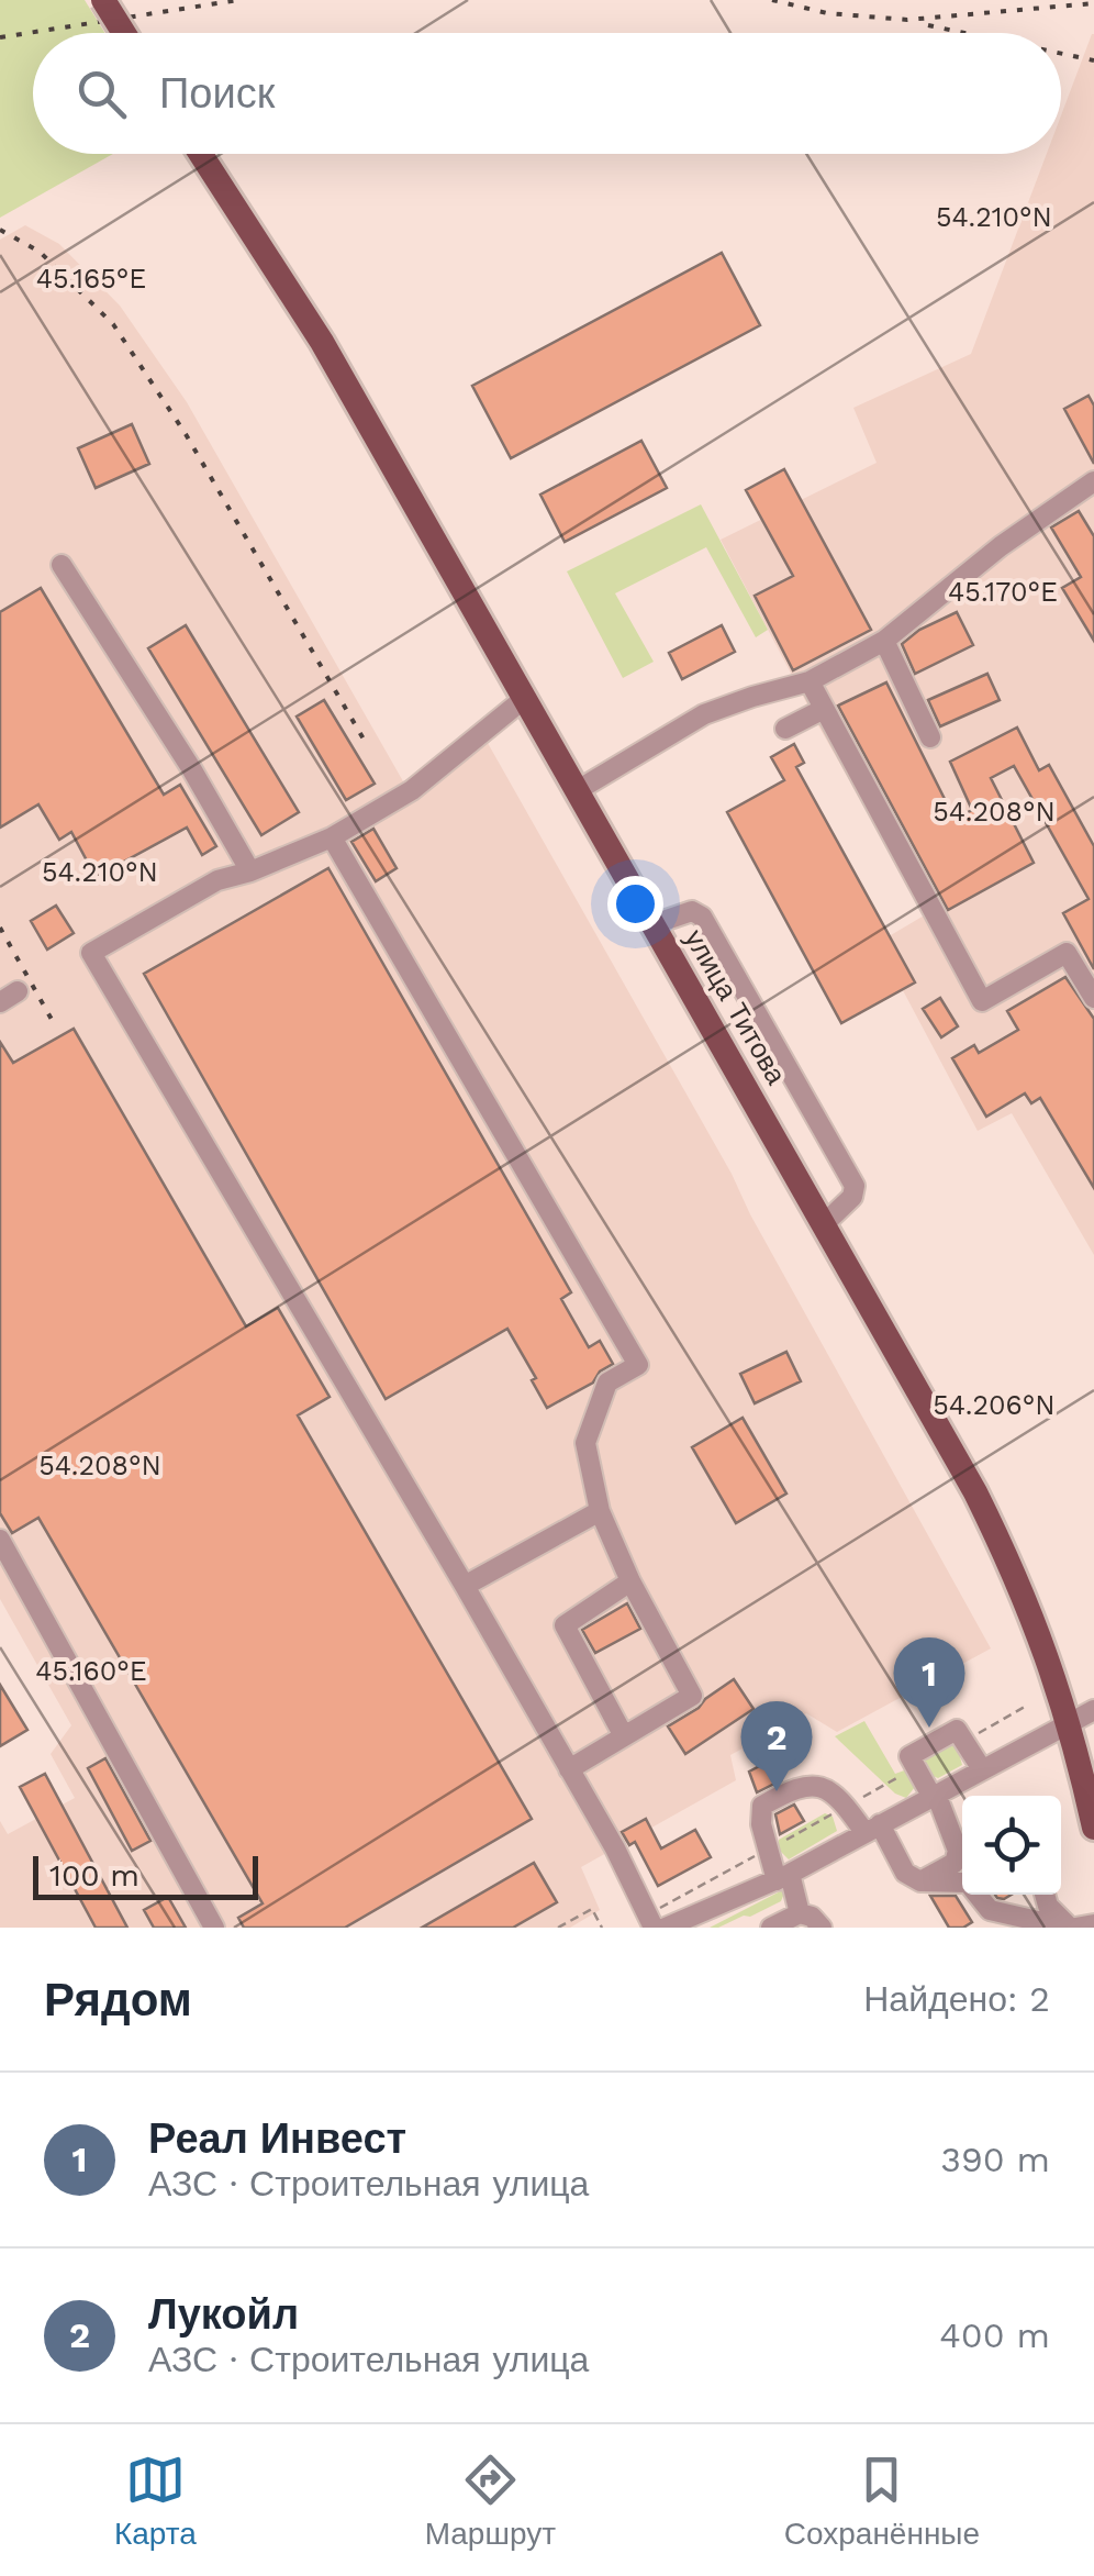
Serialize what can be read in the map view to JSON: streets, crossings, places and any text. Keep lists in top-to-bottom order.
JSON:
{
  "streets": {
    "main road": ["улица Титова"]
  },
  "scale_bar": "100 m",
  "page": {
    "search": "Поиск",
    "pins": ["1", "2"],
    "scale": "100 m",
    "heading": ["Рядом", "Найдено: 2"],
    "list": [
      {
        "mark": "1",
        "name": "Реал Инвест",
        "note": "АЗС · Строительная улица",
        "value": "390 m"
      },
      {
        "mark": "2",
        "name": "Лукойл",
        "note": "АЗС · Строительная улица",
        "value": "400 m"
      }
    ],
    "nav": ["Карта", "Маршрут", "Сохранённые"]
  },
  "coordinates": [
    "54.210°N",
    "45.165°E",
    "45.170°E",
    "54.208°N",
    "54.206°N",
    "45.160°E"
  ]
}
